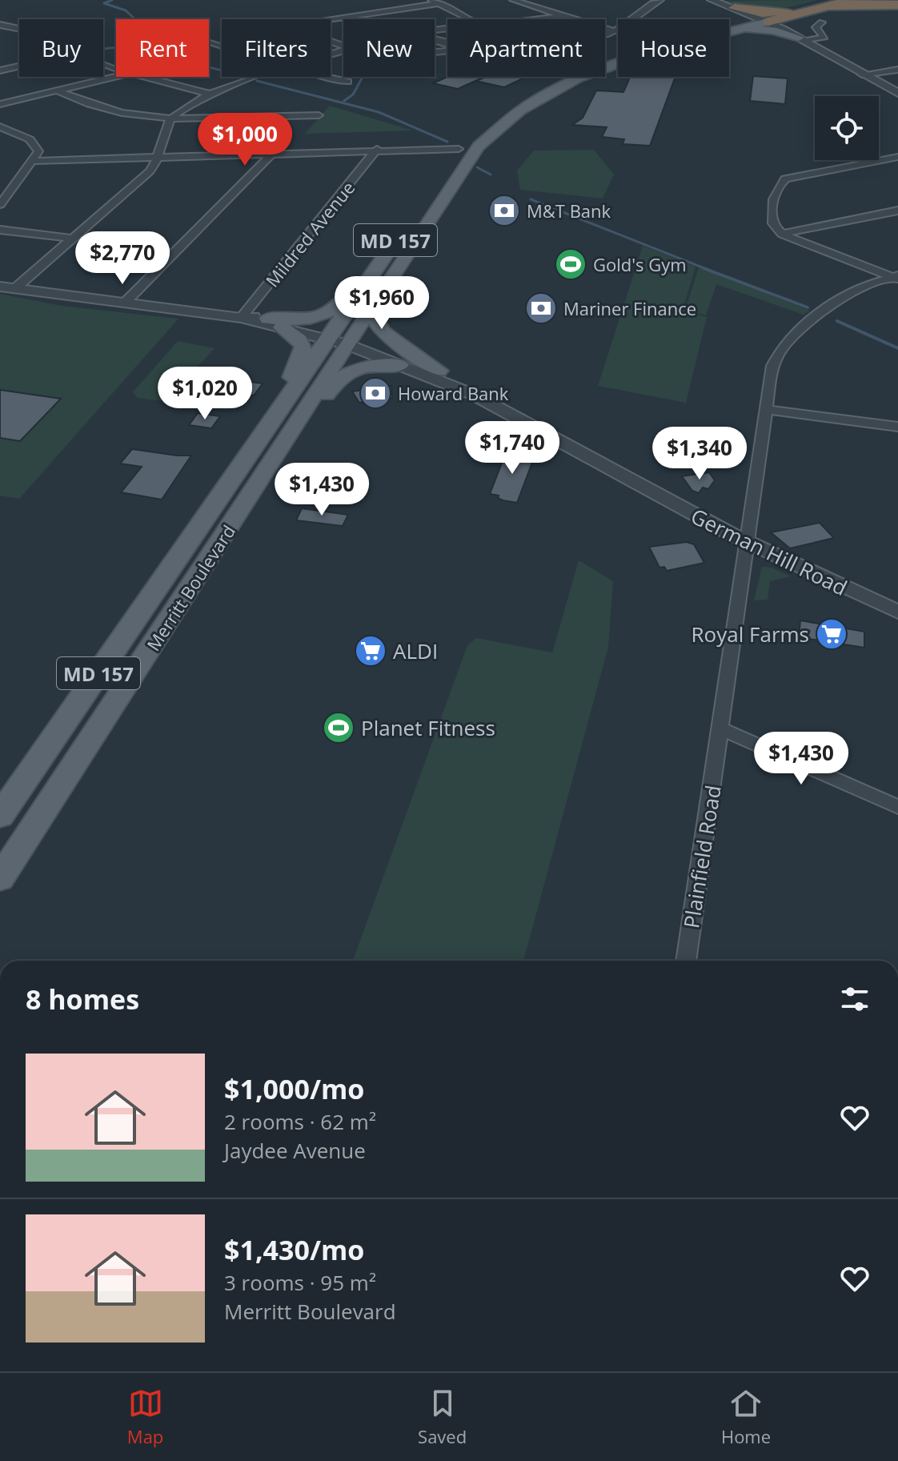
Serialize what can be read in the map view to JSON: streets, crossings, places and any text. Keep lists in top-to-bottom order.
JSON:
{
  "streets": {
    "main road": ["MD 157", "Merritt Boulevard"],
    "street": ["Mildred Avenue", "German Hill Road", "Plainfield Road"]
  },
  "crossings": [
    ["Mildred Avenue", "German Hill Road"],
    ["MD 157", "Merritt Boulevard"],
    ["German Hill Road", "Merritt Boulevard"],
    ["German Hill Road", "Plainfield Road"]
  ],
  "places": {
    "bank": ["M&T Bank", "Mariner Finance", "Howard Bank"],
    "sports": ["Gold's Gym", "Planet Fitness"],
    "supermarket": ["Royal Farms", "ALDI"]
  },
  "page": {
    "chip": [
      "Buy",
      "Rent",
      "Filters",
      "New",
      "Apartment",
      "House"
    ],
    "price": [
      "$1,000",
      "$2,770",
      "$1,960",
      "$1,020",
      "$1,740",
      "$1,340",
      "$1,430",
      "$1,430"
    ],
    "heading": "8 homes",
    "list": [
      {
        "name": "$1,000/mo",
        "note": "2 rooms · 62 m² · Jaydee Avenue"
      },
      {
        "name": "$1,430/mo",
        "note": "3 rooms · 95 m² · Merritt Boulevard"
      }
    ],
    "tabs": ["Map", "Saved", "Home"]
  }
}
